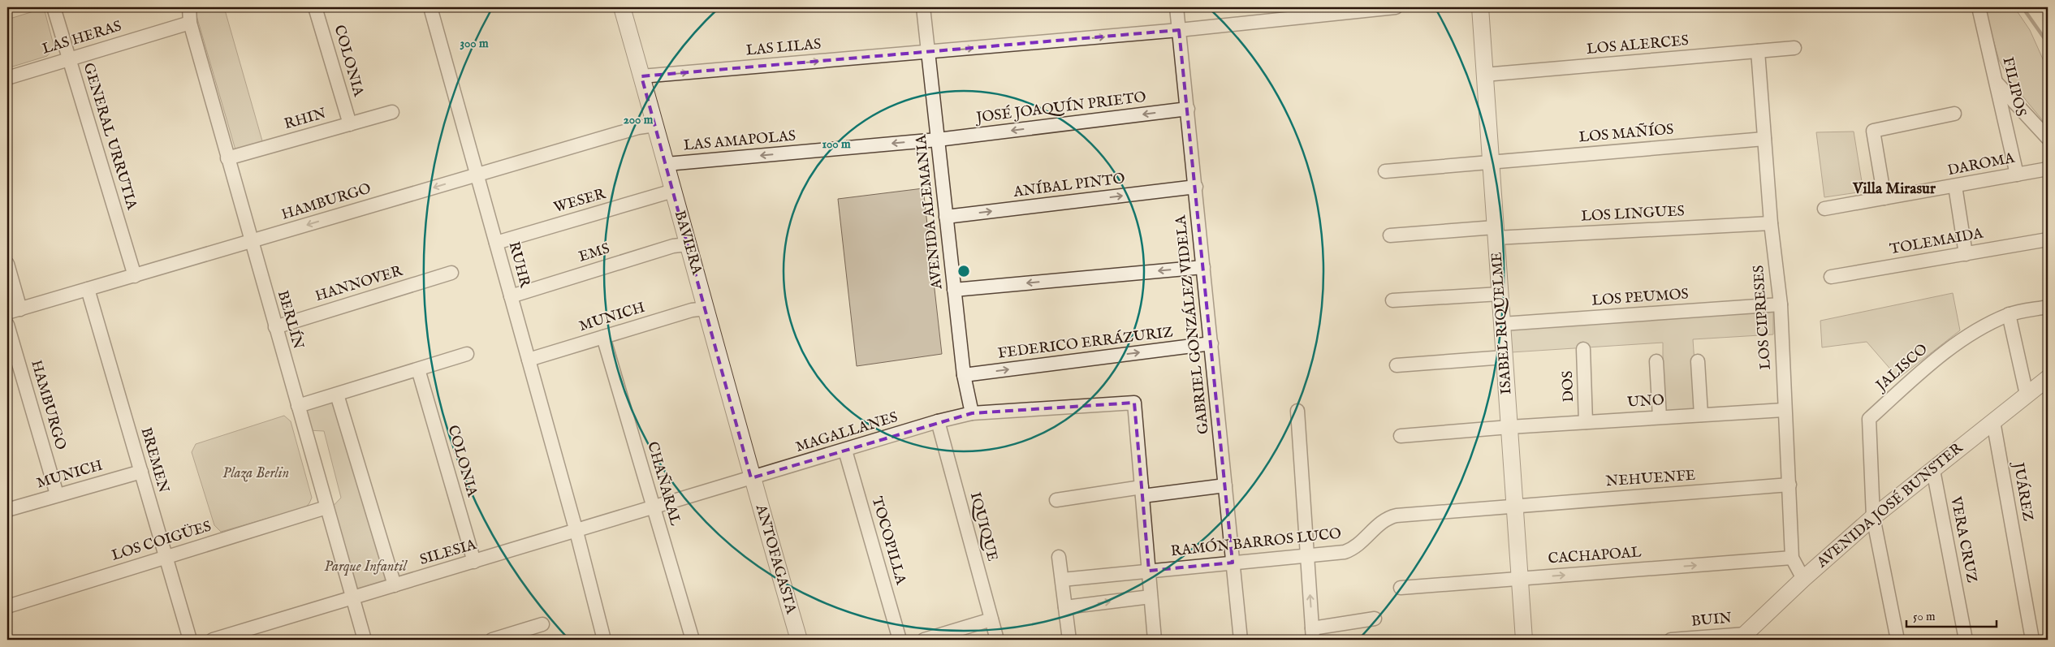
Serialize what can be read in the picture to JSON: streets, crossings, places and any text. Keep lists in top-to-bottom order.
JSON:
{
  "streets": {
    "street": [
      "LAS HERAS",
      "LOS ALERCES",
      "LAS LILAS",
      "COLONIA",
      "FILIPOS",
      "JOSÉ JOAQUÍN PRIETO",
      "RHIN",
      "LOS MAÑÍOS",
      "GENERAL URRUTIA",
      "LAS AMAPOLAS",
      "DAROMA",
      "ANÍBAL PINTO",
      "WESER",
      "HAMBURGO",
      "AVENIDA ALEMANIA",
      "LOS LINGUES",
      "TOLEMAIDA",
      "BAVIERA",
      "EMS",
      "RUHR",
      "HANNOVER",
      "LOS PEUMOS",
      "MUNICH",
      "LOS CIPRESES",
      "BERLÍN",
      "ISABEL RIQUELME",
      "GABRIEL GONZÁLEZ VIDELA",
      "FEDERICO ERRÁZURIZ",
      "JALISCO",
      "DOS",
      "UNO",
      "MAGALLANES",
      "BREMEN",
      "NEHUENFE",
      "CHAÑARAL",
      "JUÁREZ",
      "AVENIDA JOSÉ BUNSTER",
      "IQUIQUE",
      "VERA CRUZ",
      "TOCOPILLA",
      "LOS COIGÜES",
      "RAMÓN BARROS LUCO",
      "SILESIA",
      "CACHAPOAL",
      "ANTOFAGASTA",
      "BUIN"
    ]
  },
  "crossings": [
    ["LAS HERAS", "GENERAL URRUTIA"],
    ["LAS HERAS", "BERLÍN"],
    ["LOS ALERCES", "LOS CIPRESES"],
    ["LOS ALERCES", "ISABEL RIQUELME"],
    ["LAS LILAS", "AVENIDA ALEMANIA"],
    ["LAS LILAS", "BAVIERA"],
    ["LAS LILAS", "GABRIEL GONZÁLEZ VIDELA"],
    ["COLONIA", "RHIN"],
    ["COLONIA", "SILESIA"],
    ["FILIPOS", "DAROMA"],
    ["JOSÉ JOAQUÍN PRIETO", "LAS AMAPOLAS"],
    ["JOSÉ JOAQUÍN PRIETO", "AVENIDA ALEMANIA"],
    ["JOSÉ JOAQUÍN PRIETO", "GABRIEL GONZÁLEZ VIDELA"],
    ["RHIN", "BERLÍN"],
    ["LOS MAÑÍOS", "LOS CIPRESES"],
    ["LOS MAÑÍOS", "ISABEL RIQUELME"],
    ["GENERAL URRUTIA", "HAMBURGO"],
    ["LAS AMAPOLAS", "AVENIDA ALEMANIA"],
    ["LAS AMAPOLAS", "BAVIERA"],
    ["ANÍBAL PINTO", "AVENIDA ALEMANIA"],
    ["ANÍBAL PINTO", "GABRIEL GONZÁLEZ VIDELA"],
    ["WESER", "BAVIERA"],
    ["WESER", "RUHR"],
    ["HAMBURGO", "BAVIERA"],
    ["HAMBURGO", "RUHR"],
    ["HAMBURGO", "MUNICH"],
    ["HAMBURGO", "BERLÍN"],
    ["HAMBURGO", "BREMEN"],
    ["AVENIDA ALEMANIA", "FEDERICO ERRÁZURIZ"],
    ["AVENIDA ALEMANIA", "MAGALLANES"],
    ["LOS LINGUES", "LOS CIPRESES"],
    ["LOS LINGUES", "ISABEL RIQUELME"],
    ["BAVIERA", "EMS"],
    ["BAVIERA", "MUNICH"],
    ["BAVIERA", "MAGALLANES"],
    ["BAVIERA", "ANTOFAGASTA"],
    ["EMS", "RUHR"],
    ["RUHR", "MUNICH"],
    ["RUHR", "MAGALLANES"],
    ["RUHR", "SILESIA"],
    ["HANNOVER", "BERLÍN"],
    ["LOS PEUMOS", "LOS CIPRESES"],
    ["LOS PEUMOS", "ISABEL RIQUELME"],
    ["MUNICH", "BREMEN"],
    ["MUNICH", "CHAÑARAL"],
    ["LOS CIPRESES", "UNO"],
    ["LOS CIPRESES", "NEHUENFE"],
    ["LOS CIPRESES", "AVENIDA JOSÉ BUNSTER"],
    ["LOS CIPRESES", "CACHAPOAL"],
    ["BERLÍN", "LOS COIGÜES"],
    ["BERLÍN", "SILESIA"],
    ["ISABEL RIQUELME", "UNO"],
    ["ISABEL RIQUELME", "NEHUENFE"],
    ["ISABEL RIQUELME", "RAMÓN BARROS LUCO"],
    ["ISABEL RIQUELME", "CACHAPOAL"],
    ["GABRIEL GONZÁLEZ VIDELA", "FEDERICO ERRÁZURIZ"],
    ["GABRIEL GONZÁLEZ VIDELA", "RAMÓN BARROS LUCO"],
    ["JALISCO", "AVENIDA JOSÉ BUNSTER"],
    ["DOS", "UNO"],
    ["MAGALLANES", "CHAÑARAL"],
    ["MAGALLANES", "IQUIQUE"],
    ["MAGALLANES", "TOCOPILLA"],
    ["MAGALLANES", "SILESIA"],
    ["MAGALLANES", "ANTOFAGASTA"],
    ["BREMEN", "LOS COIGÜES"],
    ["NEHUENFE", "RAMÓN BARROS LUCO"],
    ["JUÁREZ", "AVENIDA JOSÉ BUNSTER"],
    ["AVENIDA JOSÉ BUNSTER", "VERA CRUZ"],
    ["AVENIDA JOSÉ BUNSTER", "BUIN"]
  ],
  "one_way": [
    "LAS LILAS",
    "JOSÉ JOAQUÍN PRIETO",
    "LAS AMAPOLAS",
    "CACHAPOAL"
  ],
  "districts": ["Villa Mirasur"],
  "parks": ["Plaza Berlin", "Parque Infantil"],
  "scale_bar": "50 m",
  "rings": ["300 m", "200 m", "100 m"]
}
